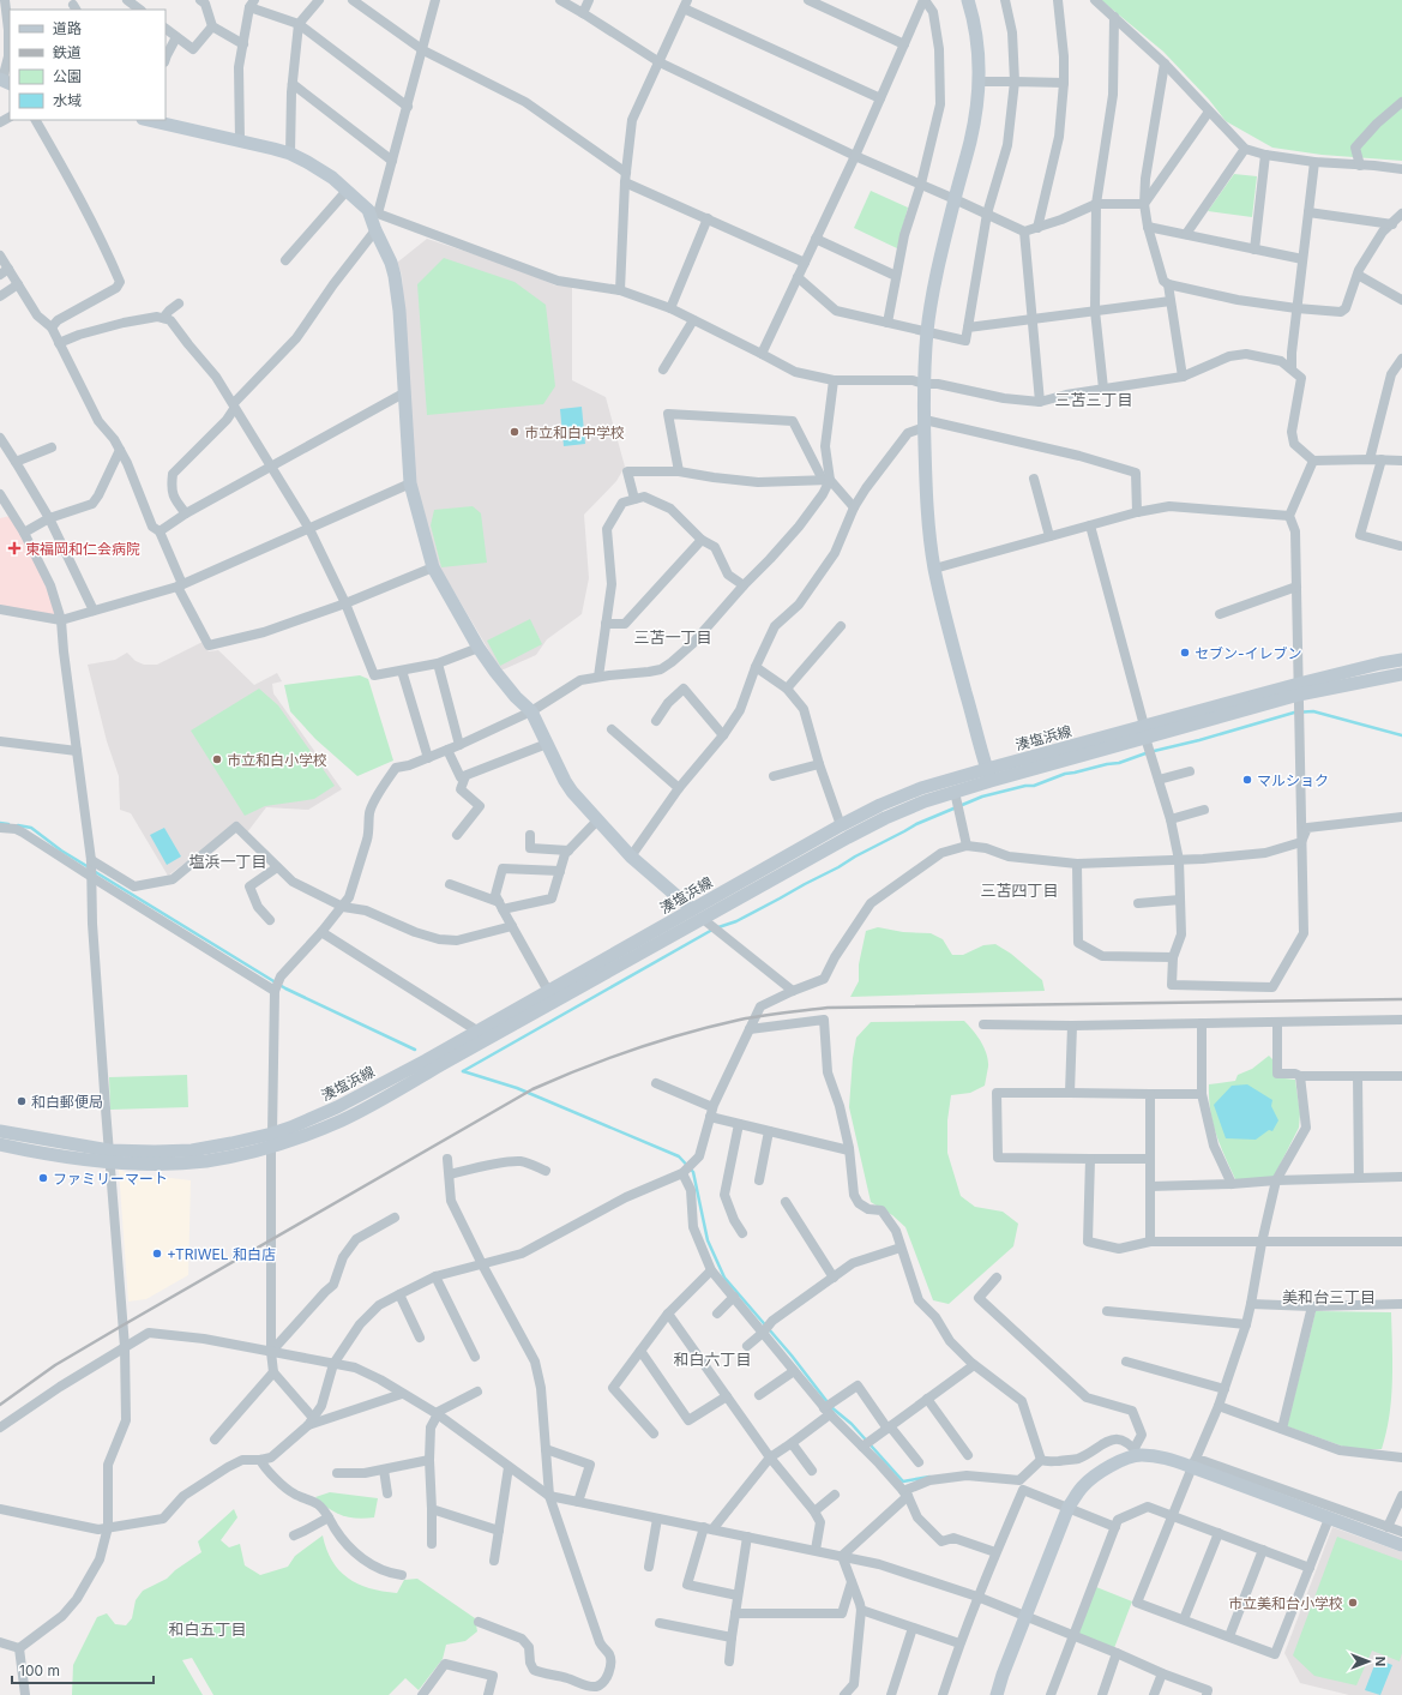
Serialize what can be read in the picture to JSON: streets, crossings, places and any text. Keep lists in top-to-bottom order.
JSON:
{
  "streets": {
    "main road": ["湊塩浜線"]
  },
  "districts": [
    "三苫三丁目",
    "三苫一丁目",
    "塩浜一丁目",
    "三苫四丁目",
    "美和台三丁目",
    "和白六丁目",
    "和白五丁目"
  ],
  "places": {
    "other": [
      "市立和白中学校",
      "セブン-イレブン",
      "市立和白小学校",
      "マルショク",
      "和白郵便局",
      "ファミリーマート",
      "+TRIWEL 和白店",
      "市立美和台小学校"
    ],
    "health": ["東福岡和仁会病院"]
  },
  "legend": [
    "道路",
    "鉄道",
    "公園",
    "水域"
  ],
  "scale_bar": "100 m",
  "north": "right"
}
